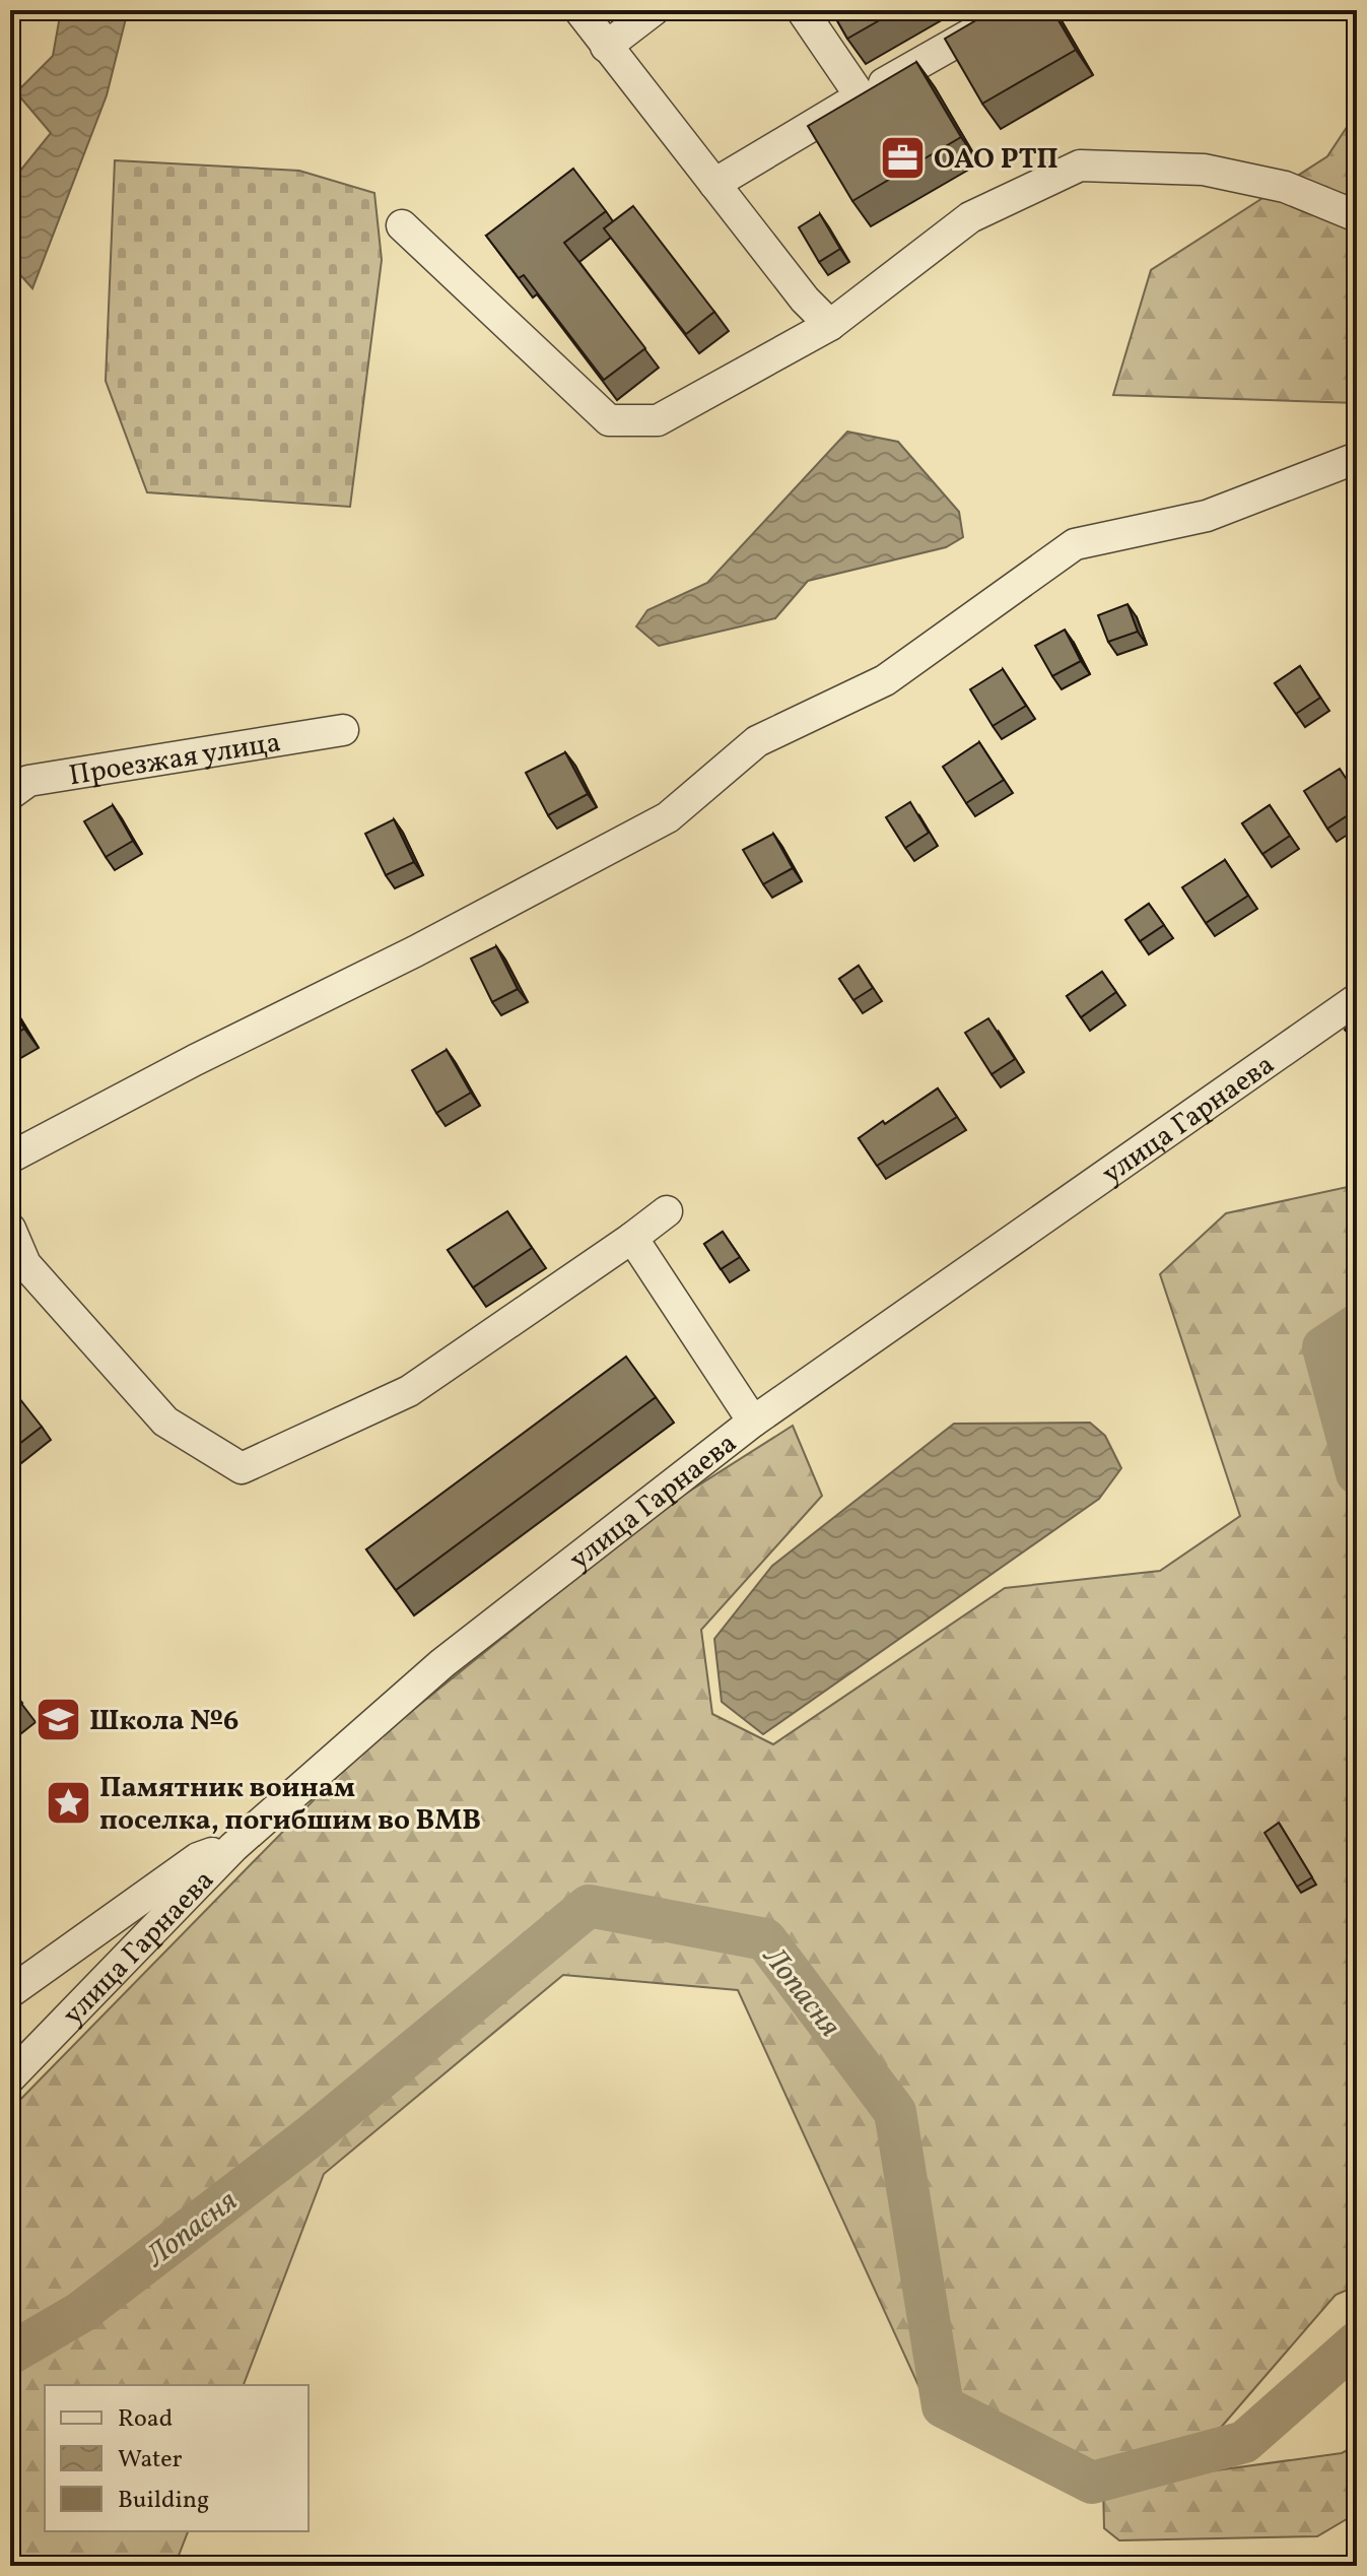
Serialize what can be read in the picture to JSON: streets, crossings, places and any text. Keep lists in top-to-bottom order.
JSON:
{
  "streets": {
    "street": ["Проезжая улица", "улица Гарнаева"]
  },
  "water": ["Лопасня"],
  "places": {
    "office": ["ОАО РТП"],
    "school or university": ["Школа №6"],
    "place": ["Памятник воинам поселка, погибшим во ВМВ"]
  },
  "legend": ["Road", "Water", "Building"]
}
